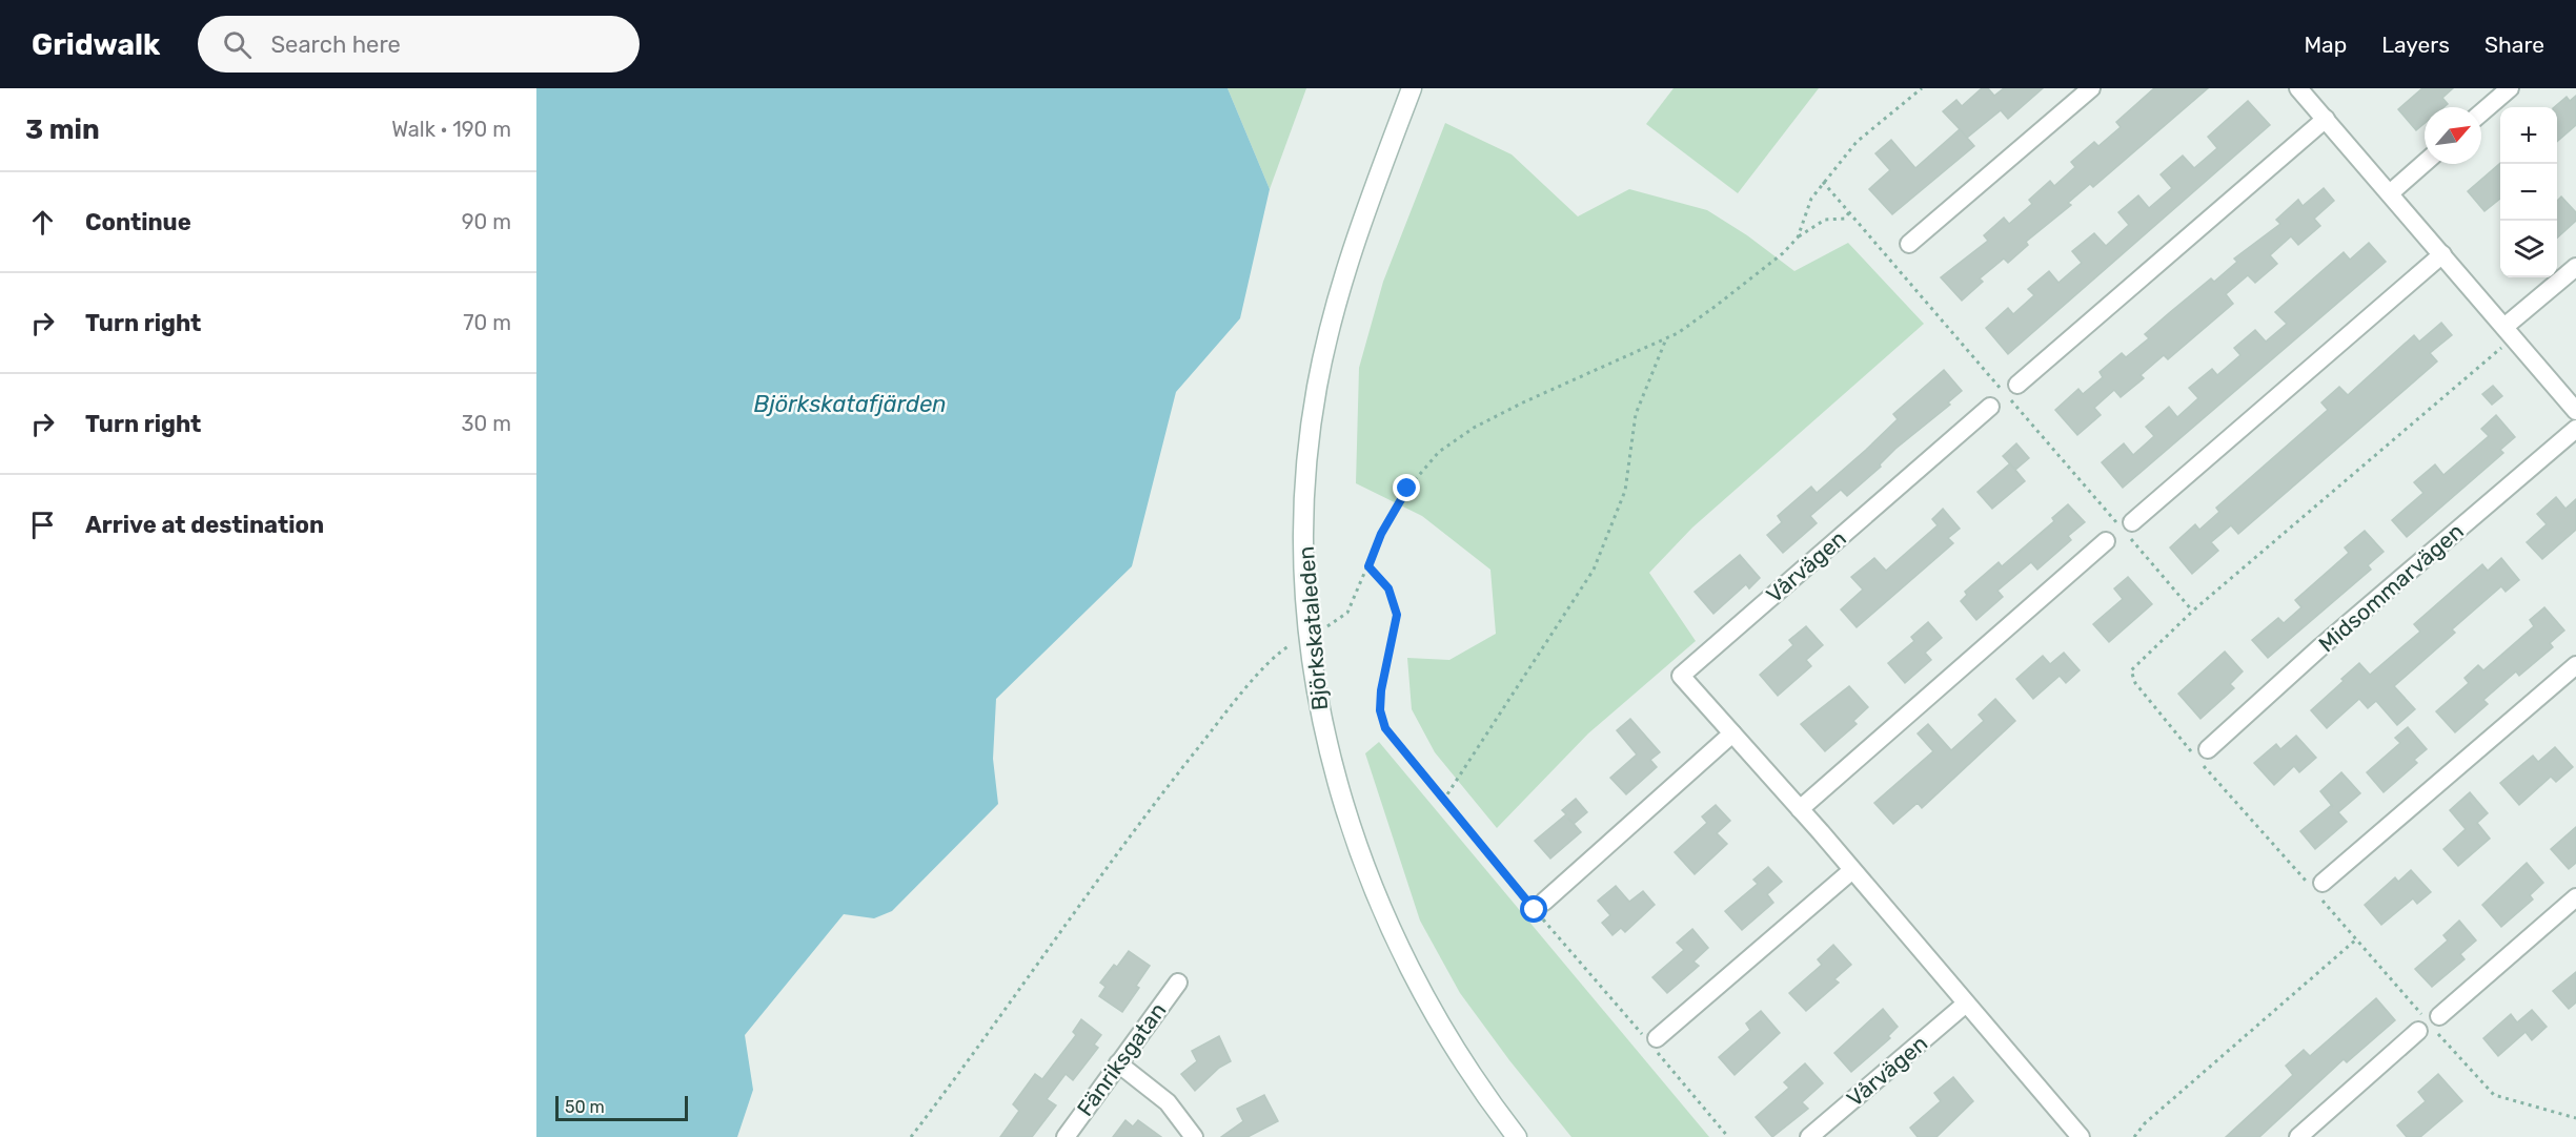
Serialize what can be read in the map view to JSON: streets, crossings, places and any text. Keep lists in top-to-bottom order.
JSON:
{
  "streets": {
    "main road": ["Björkskataleden"],
    "street": ["Vårvägen", "Midsommarvägen", "Fänriksgatan"]
  },
  "water": ["Björkskatafjärden"],
  "scale_bar": "50 m",
  "north": "top right",
  "page": {
    "header": "Gridwalk",
    "search": "Search here",
    "nav": ["Map", "Layers", "Share"],
    "heading": ["3 min", "Walk · 190 m"],
    "map_buttons": ["+", "−"],
    "list": [
      ["Continue", "90 m"],
      ["Turn right", "70 m"],
      ["Turn right", "30 m"],
      "Arrive at destination"
    ],
    "scale": "50 m"
  }
}
